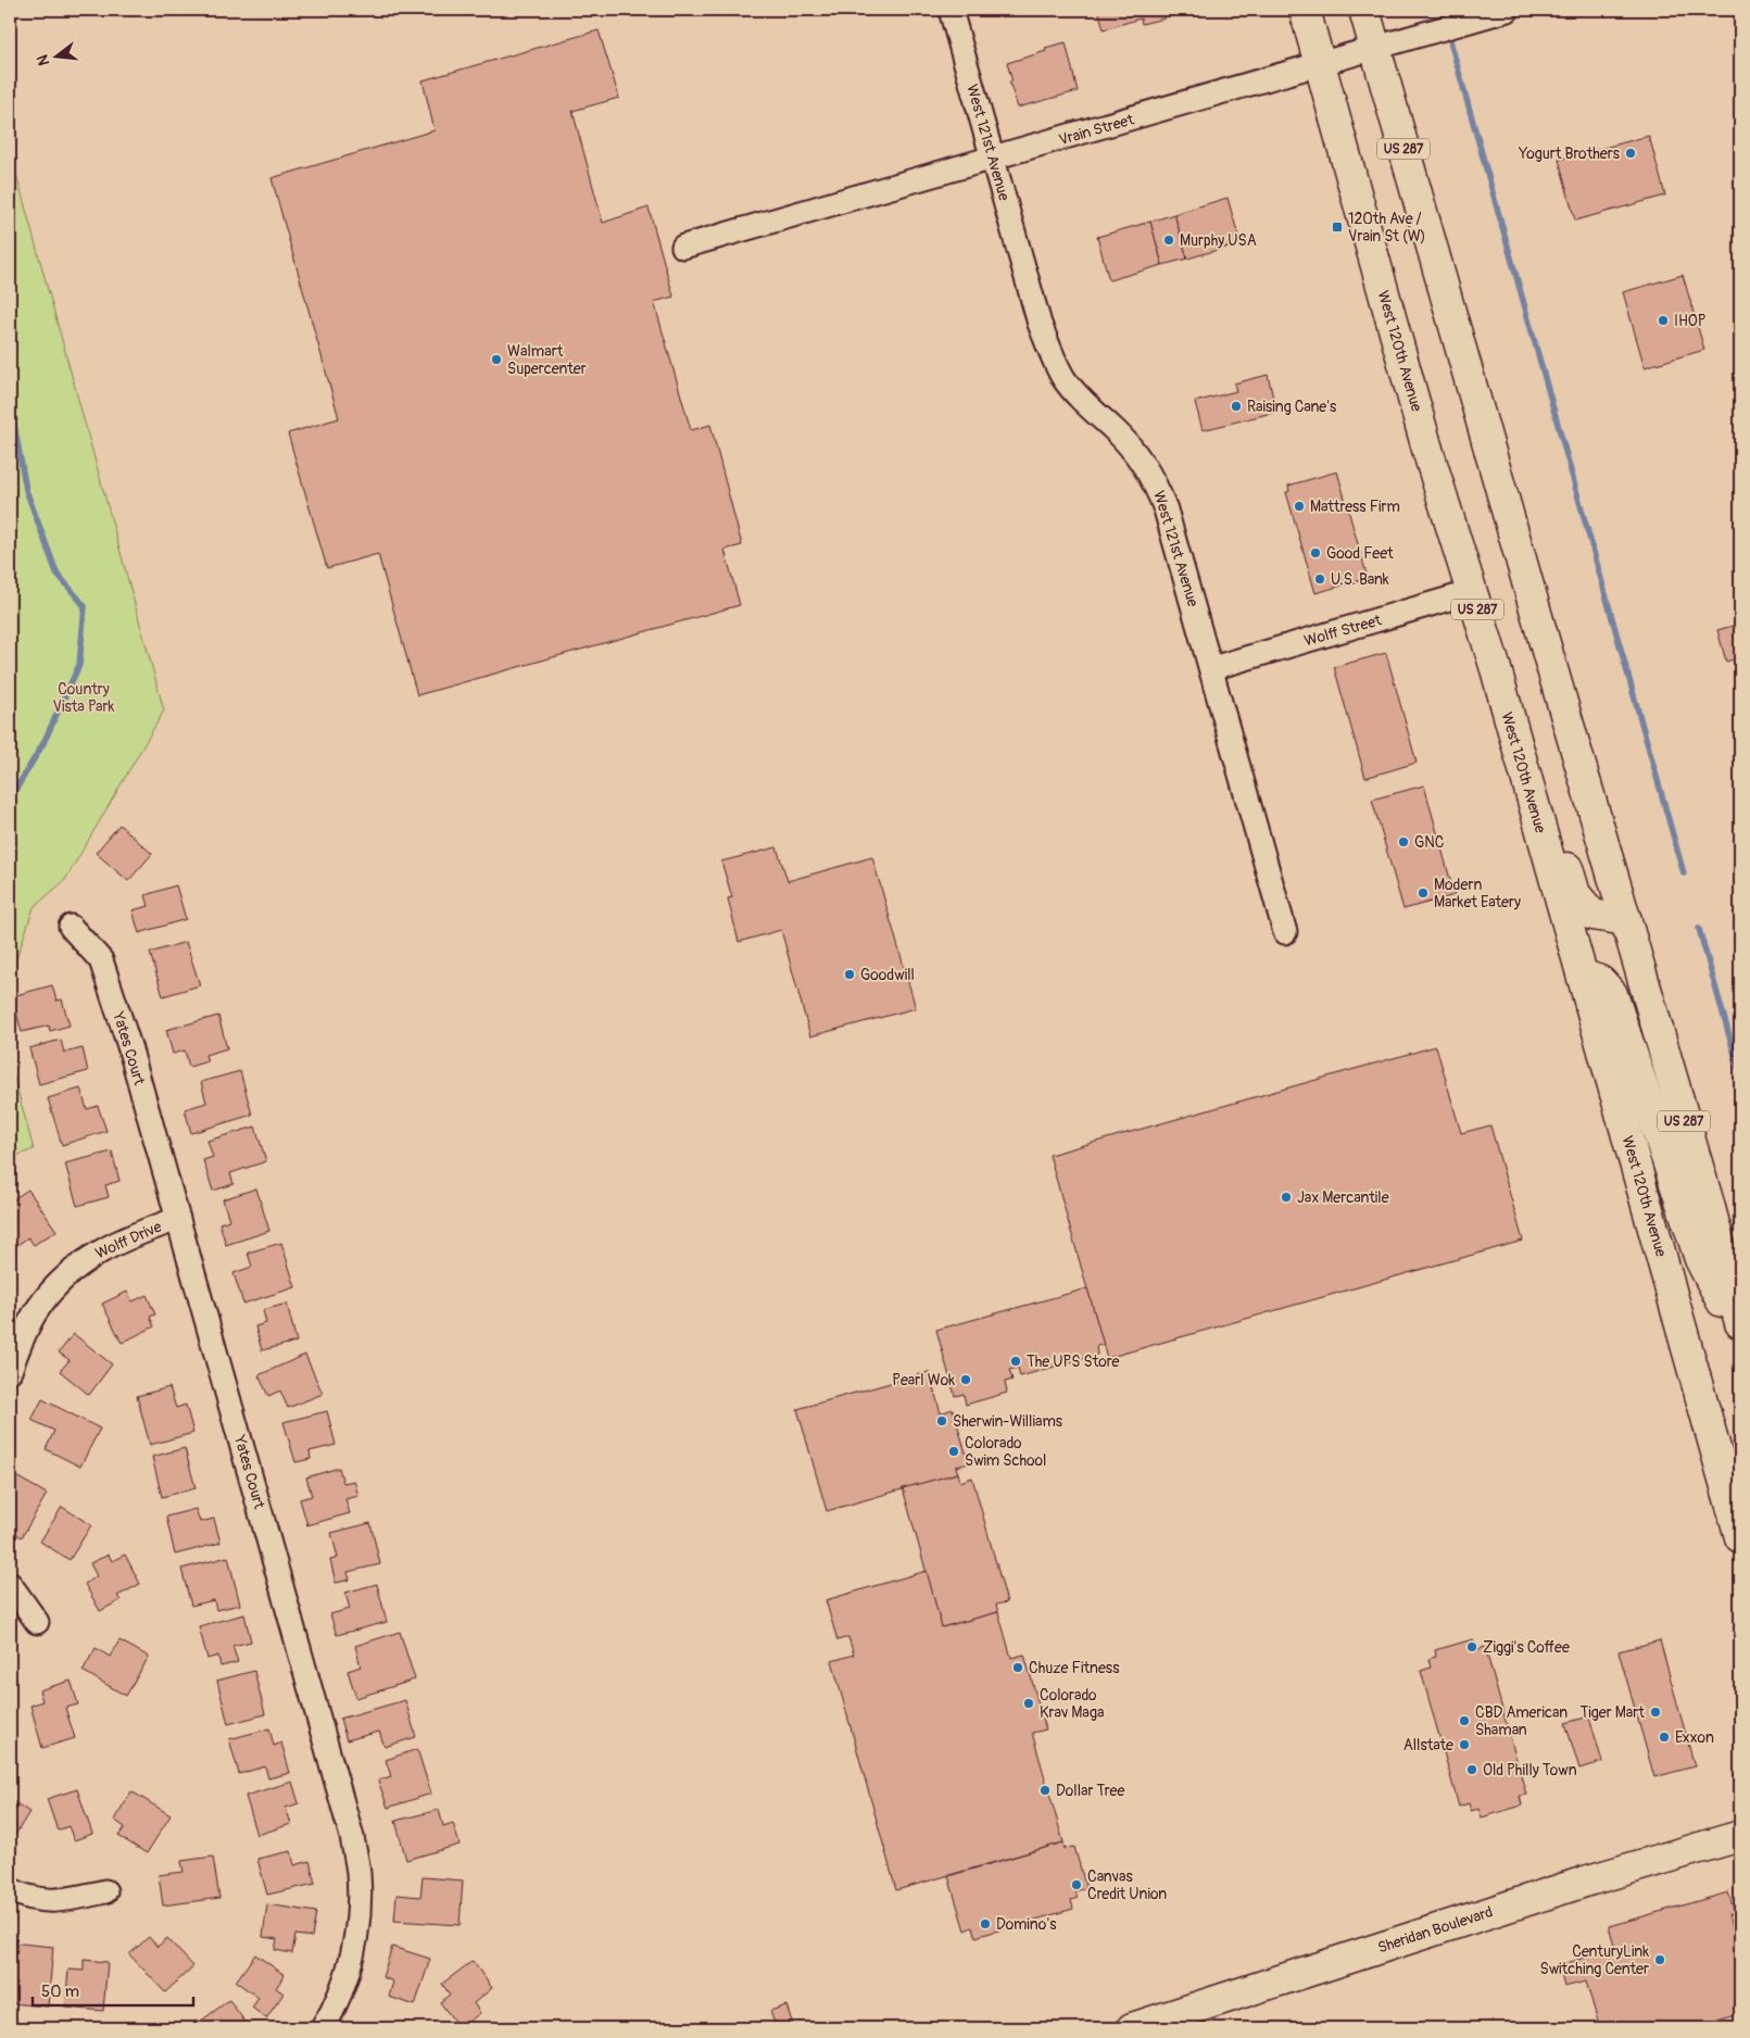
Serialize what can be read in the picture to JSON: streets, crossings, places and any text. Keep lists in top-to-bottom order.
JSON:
{
  "streets": {
    "main road": ["US 287", "West 120th Avenue", "Sheridan Boulevard"],
    "street": [
      "Vrain Street",
      "West 121st Avenue",
      "Wolff Street",
      "Yates Court",
      "Wolff Drive"
    ]
  },
  "crossings": [
    ["Vrain Street", "West 121st Avenue"],
    ["Vrain Street", "US 287"],
    ["Vrain Street", "West 120th Avenue"],
    ["West 121st Avenue", "Wolff Street"],
    ["West 120th Avenue", "Wolff Street"],
    ["Yates Court", "Wolff Drive"]
  ],
  "parks": ["Country Vista Park"],
  "places": {
    "other": [
      "Yogurt Brothers",
      "Murphy USA",
      "IHOP",
      "Walmart Supercenter",
      "Raising Cane's",
      "Mattress Firm",
      "Good Feet",
      "U.S. Bank",
      "GNC",
      "Modern Market Eatery",
      "Goodwill",
      "Jax Mercantile",
      "The UPS Store",
      "Pearl Wok",
      "Sherwin-Williams",
      "Colorado Swim School",
      "Ziggi's Coffee",
      "Chuze Fitness",
      "Colorado Krav Maga",
      "Tiger Mart",
      "CBD American Shaman",
      "Exxon",
      "Allstate",
      "Old Philly Town",
      "Dollar Tree",
      "Canvas Credit Union",
      "Domino's",
      "CenturyLink Switching Center"
    ],
    "transit": ["120th Ave / Vrain St (W)"]
  },
  "scale_bar": "50 m",
  "north": "left"
}
